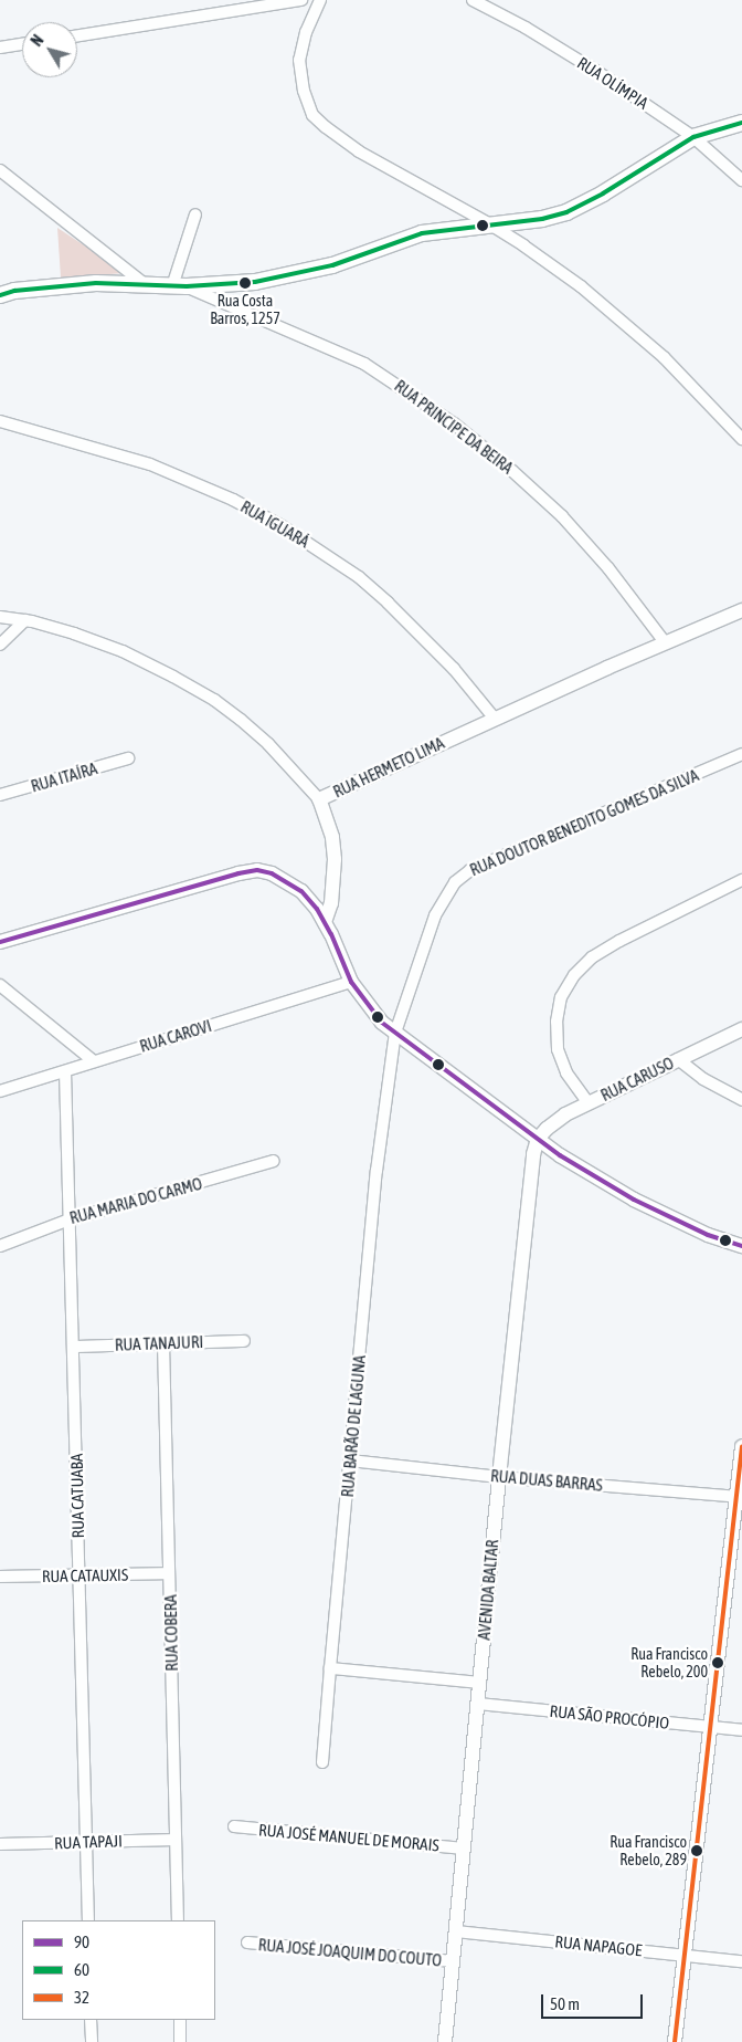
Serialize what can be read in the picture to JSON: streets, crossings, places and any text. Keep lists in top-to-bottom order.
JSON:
{
  "streets": {
    "street": [
      "RUA OLÍMPIA",
      "RUA PRINCIPE DA BEIRA",
      "RUA IGUARÁ",
      "RUA HERMETO LIMA",
      "RUA ITAÍRA",
      "RUA DOUTOR BENEDITO GOMES DA SILVA",
      "RUA CAROVI",
      "RUA CARUSO",
      "RUA MARIA DO CARMO",
      "RUA TANAJURI",
      "RUA BARÃO DE LAGUNA",
      "RUA DUAS BARRAS",
      "RUA CATUABA",
      "RUA CATAUXIS",
      "AVENIDA BALTAR",
      "RUA COBERA",
      "RUA SÃO PROCÓPIO",
      "RUA JOSÉ MANUEL DE MORAIS",
      "RUA TAPAJI",
      "RUA NAPAGOE",
      "RUA JOSÉ JOAQUIM DO COUTO"
    ]
  },
  "crossings": [
    ["RUA PRINCIPE DA BEIRA", "RUA HERMETO LIMA"],
    ["RUA IGUARÁ", "RUA HERMETO LIMA"],
    ["RUA DOUTOR BENEDITO GOMES DA SILVA", "RUA BARÃO DE LAGUNA"],
    ["RUA CAROVI", "RUA CATUABA"],
    ["RUA CARUSO", "AVENIDA BALTAR"],
    ["RUA MARIA DO CARMO", "RUA CATUABA"],
    ["RUA TANAJURI", "RUA CATUABA"],
    ["RUA TANAJURI", "RUA COBERA"],
    ["RUA BARÃO DE LAGUNA", "RUA DUAS BARRAS"],
    ["RUA DUAS BARRAS", "AVENIDA BALTAR"],
    ["RUA CATUABA", "RUA CATAUXIS"],
    ["RUA CATUABA", "RUA TAPAJI"],
    ["RUA CATAUXIS", "RUA COBERA"],
    ["AVENIDA BALTAR", "RUA SÃO PROCÓPIO"],
    ["AVENIDA BALTAR", "RUA JOSÉ MANUEL DE MORAIS"],
    ["AVENIDA BALTAR", "RUA NAPAGOE"],
    ["AVENIDA BALTAR", "RUA JOSÉ JOAQUIM DO COUTO"],
    ["RUA COBERA", "RUA TAPAJI"]
  ],
  "places": ["Rua Costa Barros, 1257", "Rua Francisco Rebelo, 200", "Rua Francisco Rebelo, 289"],
  "lines": ["transit line 60", "transit line 90", "transit line 32"],
  "legend": ["90", "60", "32"],
  "scale_bar": "50 m",
  "north": "top left"
}
